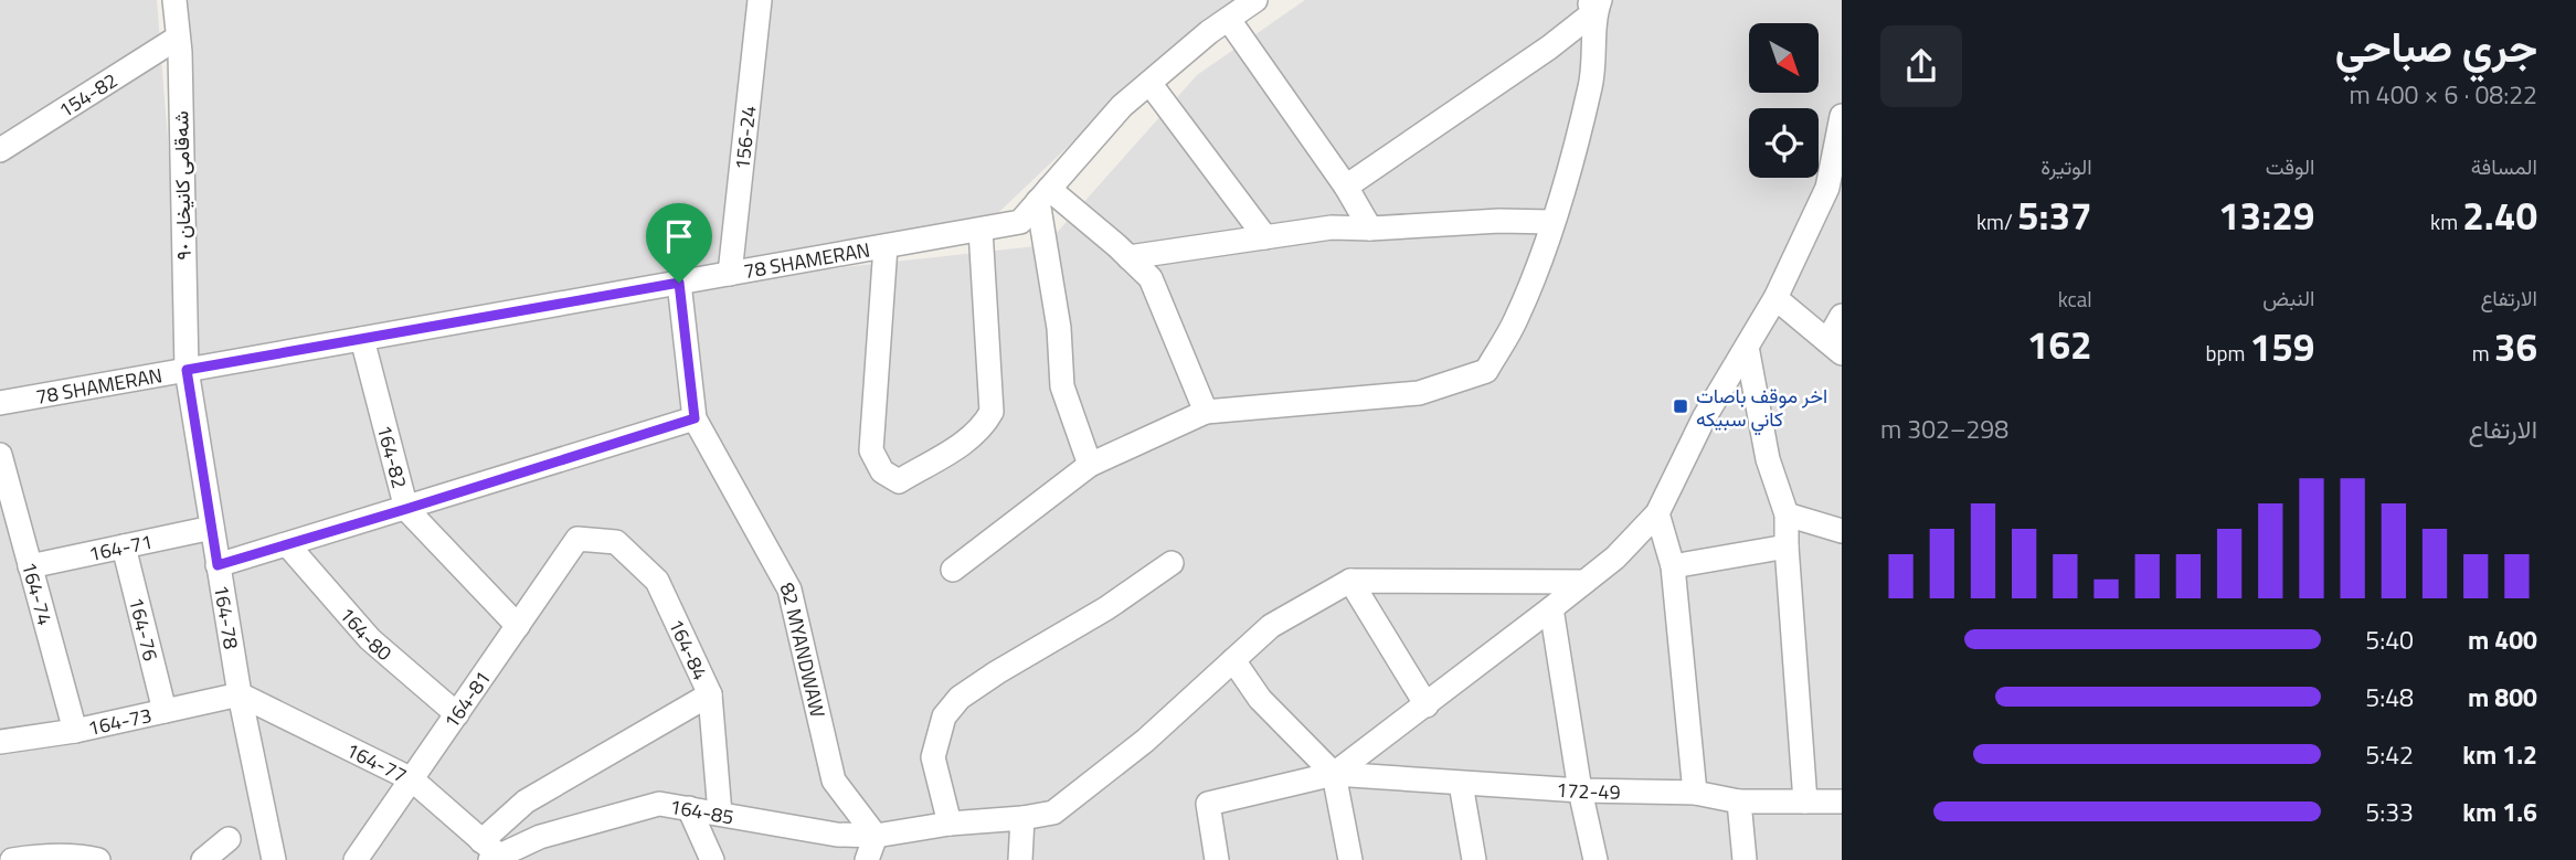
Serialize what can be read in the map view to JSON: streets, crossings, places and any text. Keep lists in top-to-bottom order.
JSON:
{
  "streets": {
    "street": [
      "154-82",
      "156-24",
      "شەقامی کانیخان ٩٠",
      "78 SHAMERAN",
      "164-82",
      "164-71",
      "164-74",
      "164-78",
      "164-76",
      "164-80",
      "164-84",
      "82 MYANDWAW",
      "164-81",
      "164-73",
      "164-77",
      "172-49",
      "164-85"
    ]
  },
  "crossings": [
    ["154-82", "شەقامی کانیخان ٩٠"],
    ["156-24", "78 SHAMERAN"],
    ["شەقامی کانیخان ٩٠", "78 SHAMERAN"],
    ["شەقامی کانیخان ٩٠", "164-78"],
    ["78 SHAMERAN", "164-82"],
    ["78 SHAMERAN", "164-78"],
    ["78 SHAMERAN", "82 MYANDWAW"],
    ["164-82", "164-81"],
    ["164-71", "164-74"],
    ["164-71", "164-78"],
    ["164-71", "164-76"],
    ["164-74", "164-73"],
    ["164-78", "164-73"],
    ["164-78", "164-77"],
    ["164-76", "164-73"],
    ["164-80", "164-81"],
    ["164-84", "164-81"],
    ["164-84", "164-85"],
    ["82 MYANDWAW", "164-85"],
    ["164-81", "164-77"],
    ["164-73", "164-77"],
    ["164-77", "164-85"]
  ],
  "places": {
    "transit": ["اخر موقف باصات كاني سبيكه"]
  },
  "north": "bottom right",
  "page": {
    "heading": ["جري صباحي", "08:22 · 6 × 400 m"],
    "stats": [
      ["المسافة", "2.40 km"],
      ["الوقت", "13:29"],
      ["الوتيرة", "5:37 /km"],
      ["الارتفاع", "36 m"],
      ["النبض", "159 bpm"],
      ["kcal", "162"]
    ],
    "chart": ["الارتفاع", "298–302 m"],
    "list": [
      {
        "name": "400 m",
        "note": "5:40"
      },
      {
        "name": "800 m",
        "note": "5:48"
      },
      {
        "name": "1.2 km",
        "note": "5:42"
      },
      {
        "name": "1.6 km",
        "note": "5:33"
      }
    ]
  }
}
